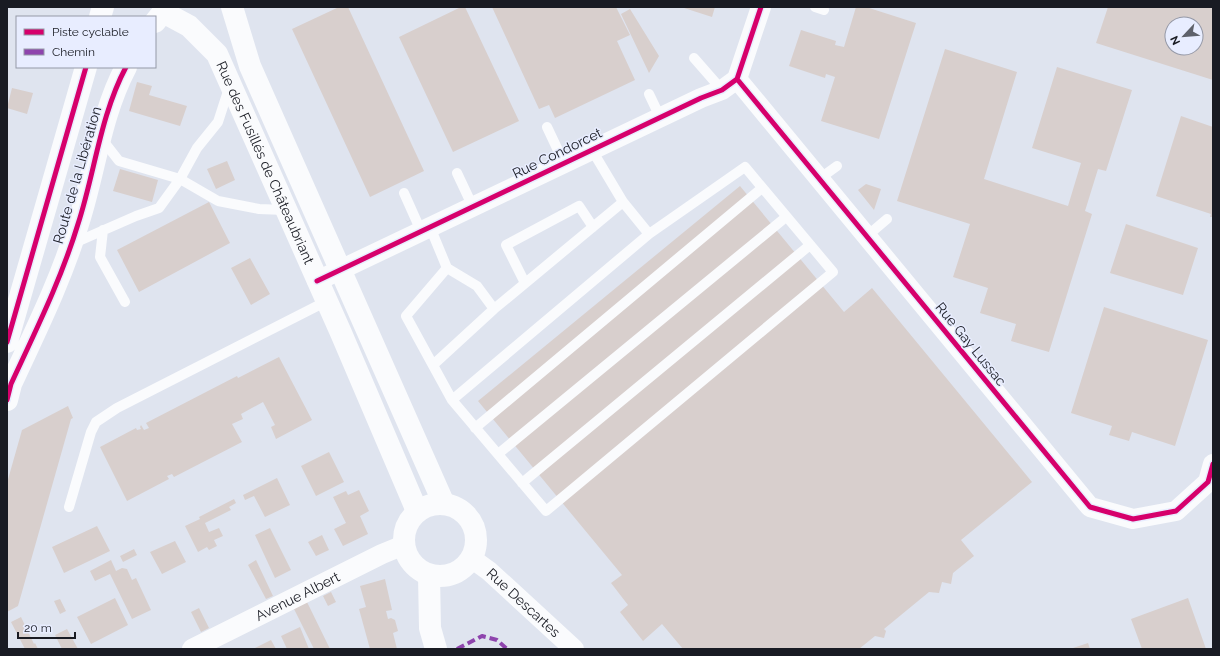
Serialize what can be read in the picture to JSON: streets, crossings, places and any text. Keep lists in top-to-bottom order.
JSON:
{
  "streets": {
    "main road": ["Rue des Fusillés de Châteaubriant", "Route de la Libération"],
    "street": [
      "Rue Condorcet",
      "Rue Gay Lussac",
      "Avenue Albert",
      "Rue Descartes"
    ]
  },
  "crossings": [
    ["Rue Condorcet", "Rue des Fusillés de Châteaubriant"],
    ["Rue Condorcet", "Rue Gay Lussac"],
    ["Rue des Fusillés de Châteaubriant", "Avenue Albert"],
    ["Rue des Fusillés de Châteaubriant", "Rue Descartes"],
    ["Avenue Albert", "Rue Descartes"]
  ],
  "legend": ["Piste cyclable", "Chemin"],
  "scale_bar": "20 m",
  "north": "bottom left"
}
